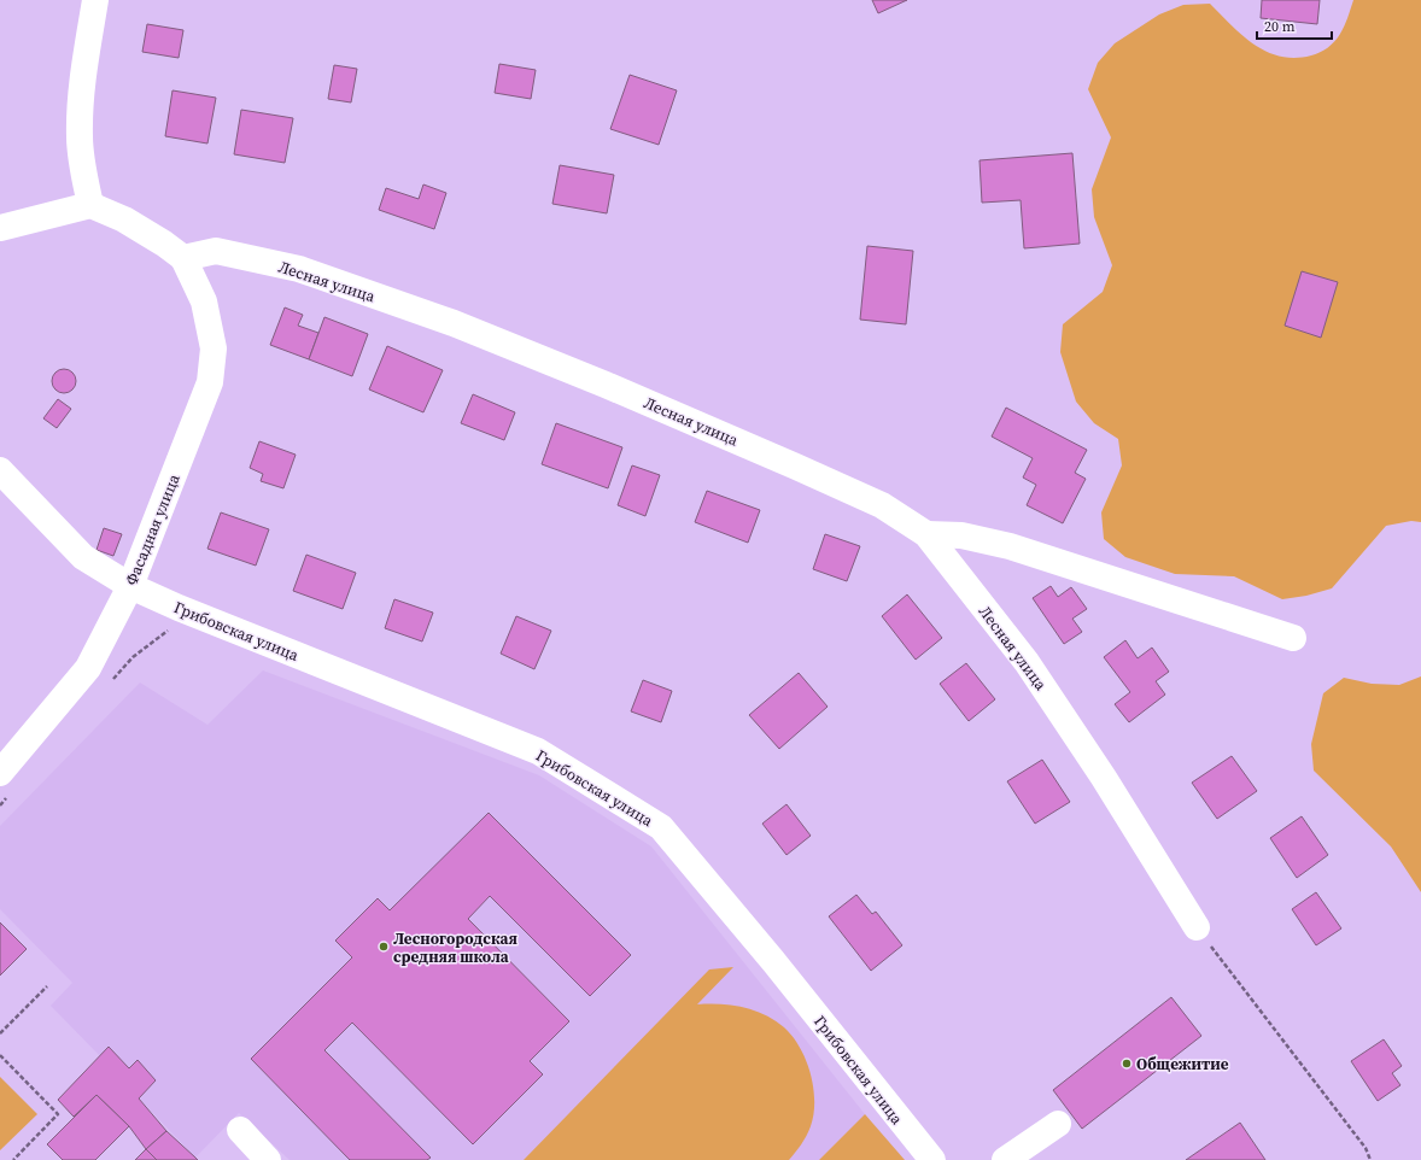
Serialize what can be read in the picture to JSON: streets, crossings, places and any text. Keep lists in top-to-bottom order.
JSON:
{
  "streets": {
    "street": ["Лесная улица", "Фасадная улица", "Грибовская улица"]
  },
  "crossings": [
    ["Лесная улица", "Фасадная улица"],
    ["Фасадная улица", "Грибовская улица"]
  ],
  "places": ["Лесногородская средняя школа", "Общежитие"],
  "scale_bar": "20 m"
}
